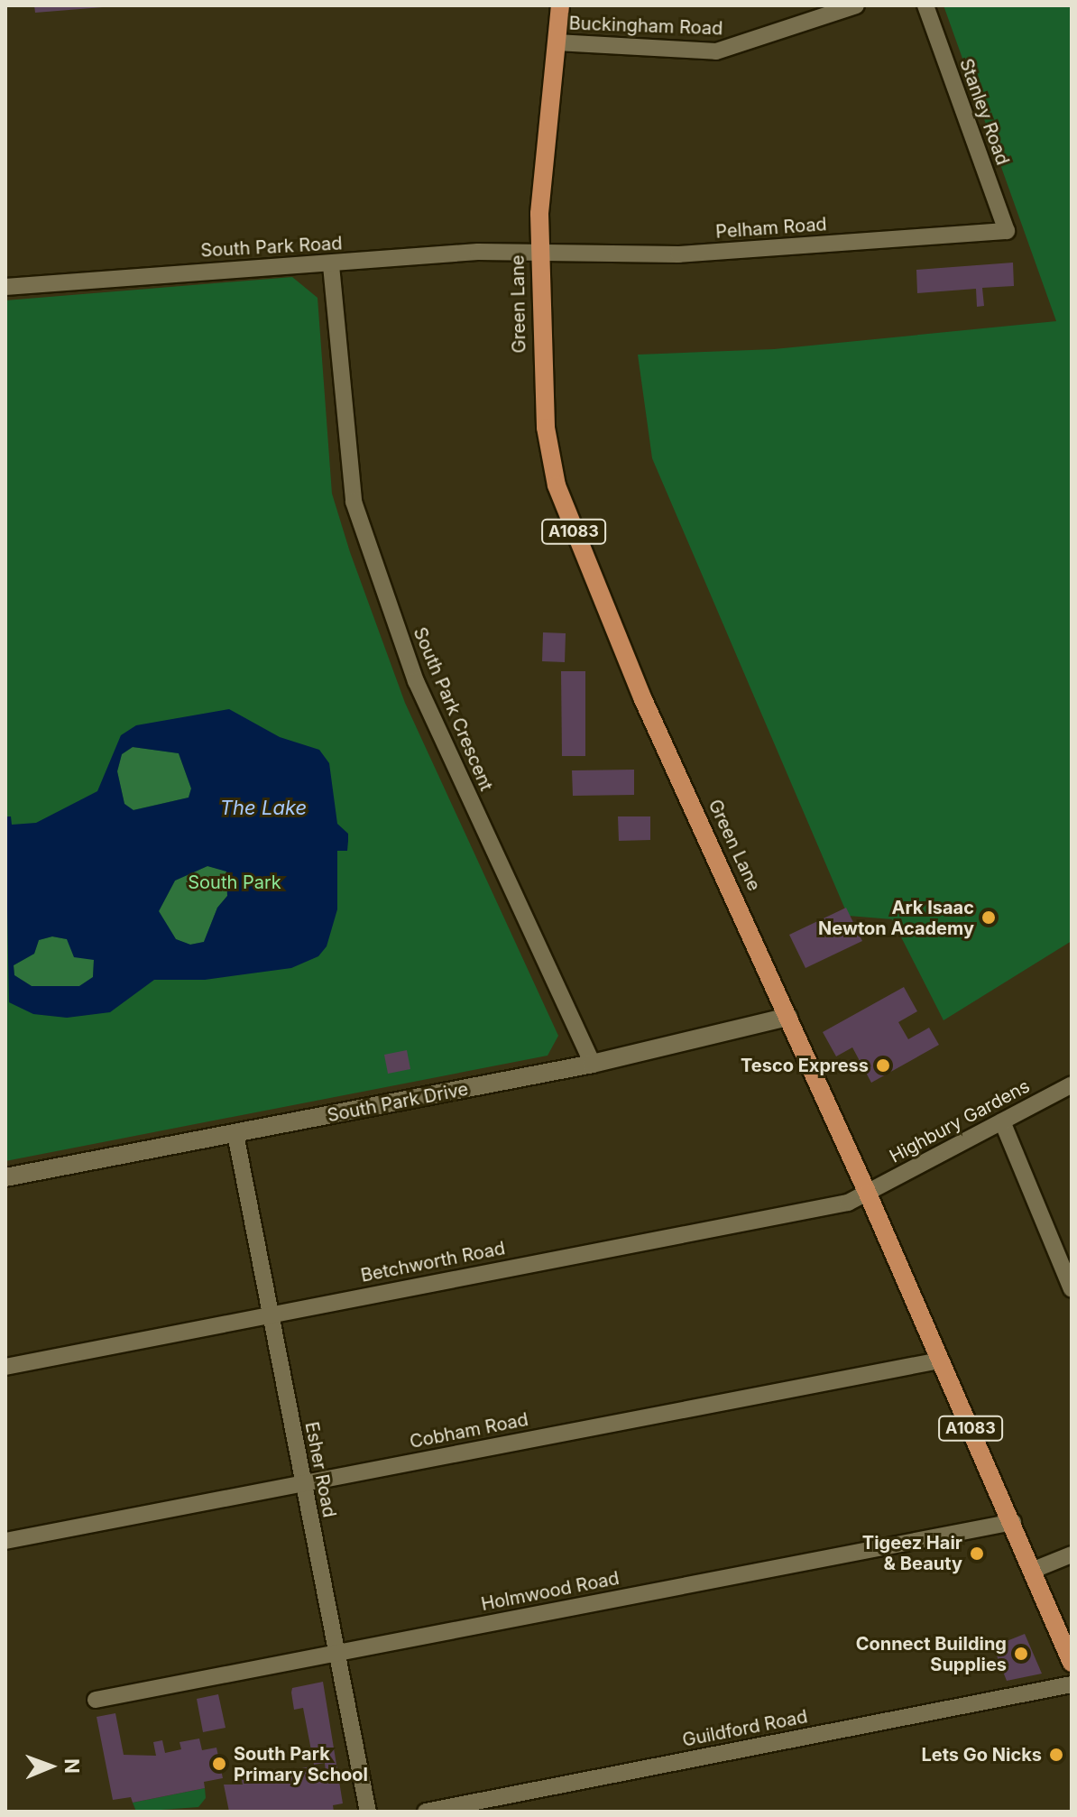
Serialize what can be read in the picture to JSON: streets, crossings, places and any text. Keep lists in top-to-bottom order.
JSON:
{
  "streets": {
    "main road": ["Green Lane", "A1083"],
    "street": [
      "Buckingham Road",
      "Stanley Road",
      "Pelham Road",
      "South Park Road",
      "South Park Crescent",
      "South Park Drive",
      "Highbury Gardens",
      "Betchworth Road",
      "Cobham Road",
      "Esher Road",
      "Holmwood Road",
      "Guildford Road"
    ]
  },
  "crossings": [
    ["Buckingham Road", "Green Lane"],
    ["Stanley Road", "Pelham Road"],
    ["Pelham Road", "South Park Road"],
    ["Pelham Road", "Green Lane"],
    ["South Park Road", "Green Lane"],
    ["South Park Road", "South Park Crescent"],
    ["Green Lane", "South Park Drive"],
    ["Green Lane", "Highbury Gardens"],
    ["Green Lane", "Betchworth Road"],
    ["Green Lane", "Cobham Road"],
    ["Green Lane", "Holmwood Road"],
    ["South Park Crescent", "South Park Drive"],
    ["South Park Drive", "Esher Road"],
    ["Highbury Gardens", "Betchworth Road"],
    ["Betchworth Road", "Esher Road"],
    ["Cobham Road", "Esher Road"],
    ["Esher Road", "Holmwood Road"]
  ],
  "water": ["The Lake"],
  "parks": ["South Park"],
  "places": [
    "Ark Isaac Newton Academy",
    "Tesco Express",
    "Tigeez Hair & Beauty",
    "Connect Building Supplies",
    "Lets Go Nicks",
    "South Park Primary School"
  ],
  "north": "right"
}
